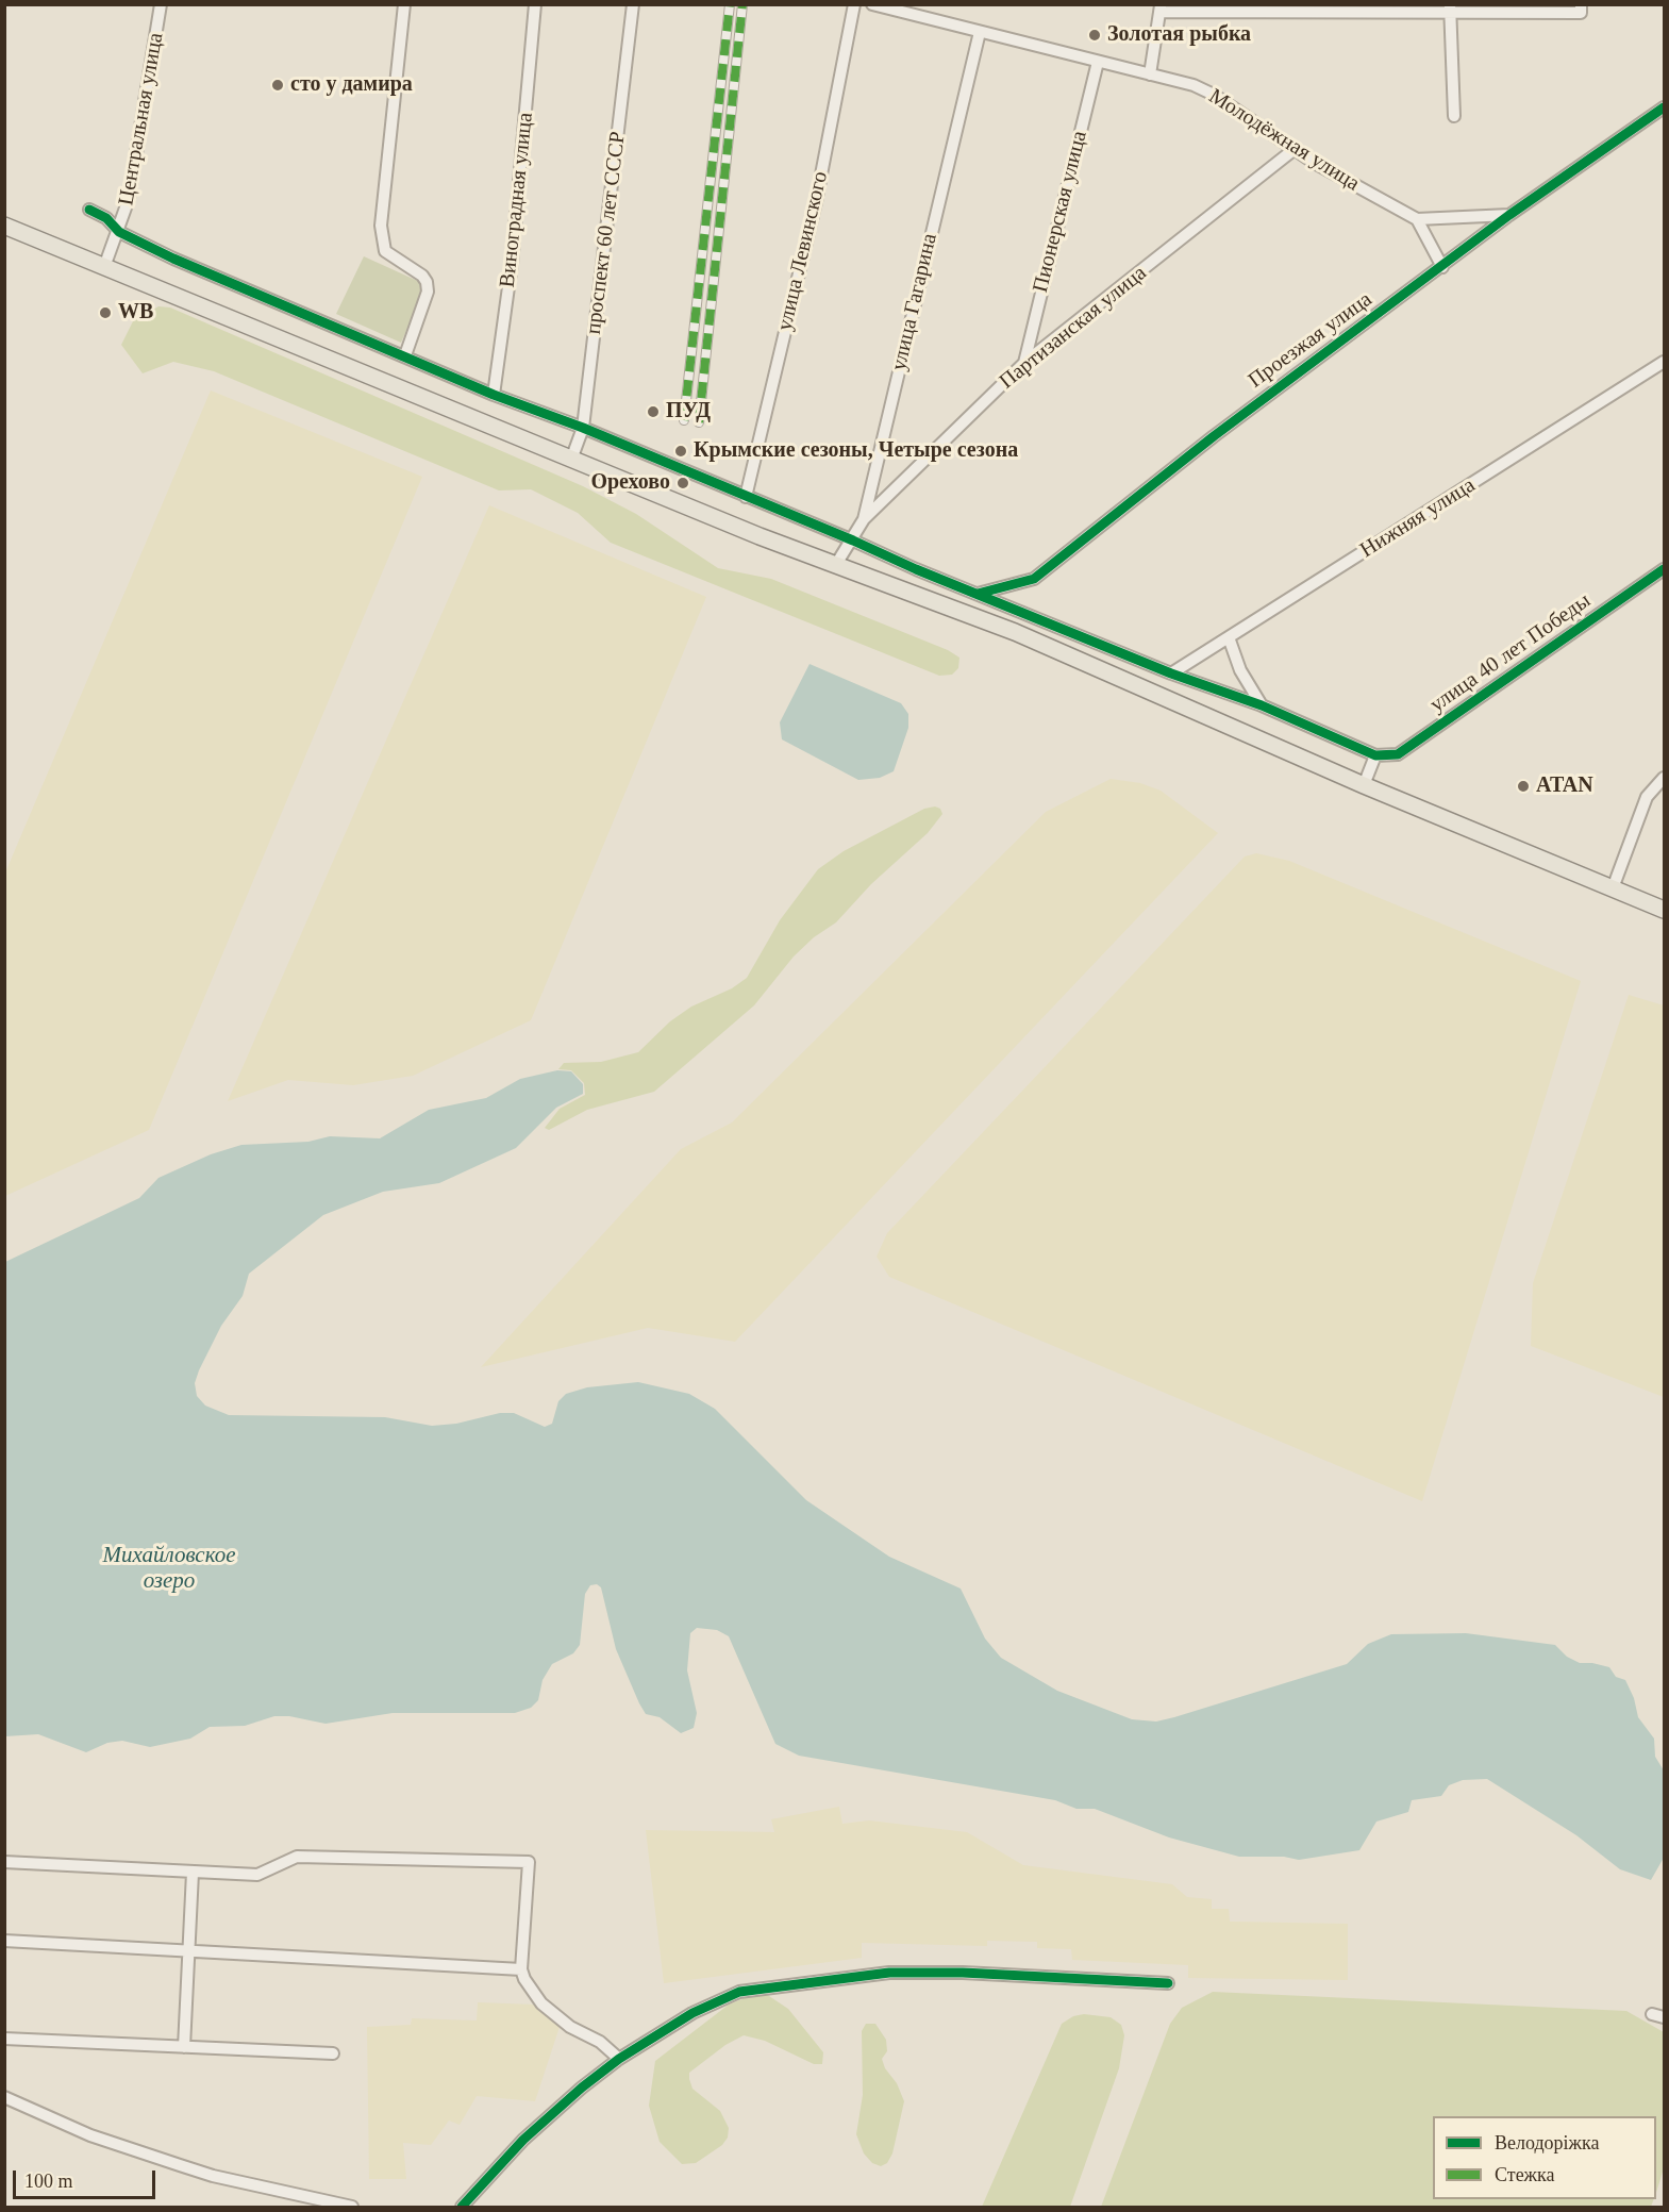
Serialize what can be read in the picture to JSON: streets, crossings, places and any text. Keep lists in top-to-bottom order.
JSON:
{
  "streets": {
    "street": [
      "Центральная улица",
      "Молодёжная улица",
      "Виноградная улица",
      "Пионерская улица",
      "проспект 60 лет СССР",
      "улица Левинского",
      "улица Гагарина",
      "Партизанская улица",
      "Проезжая улица",
      "Нижняя улица",
      "улица 40 лет Победы"
    ]
  },
  "crossings": [
    ["Молодёжная улица", "Пионерская улица"],
    ["Молодёжная улица", "улица Гагарина"],
    ["Молодёжная улица", "Партизанская улица"],
    ["Пионерская улица", "Партизанская улица"],
    ["улица Гагарина", "Партизанская улица"]
  ],
  "water": ["Михайловское озеро"],
  "places": [
    "Золотая рыбка",
    "сто у дамира",
    "WB",
    "ПУД",
    "Крымские сезоны, Четыре сезона",
    "Орехово",
    "ATAN"
  ],
  "legend": ["Велодоріжка", "Стежка"],
  "scale_bar": "100 m"
}
